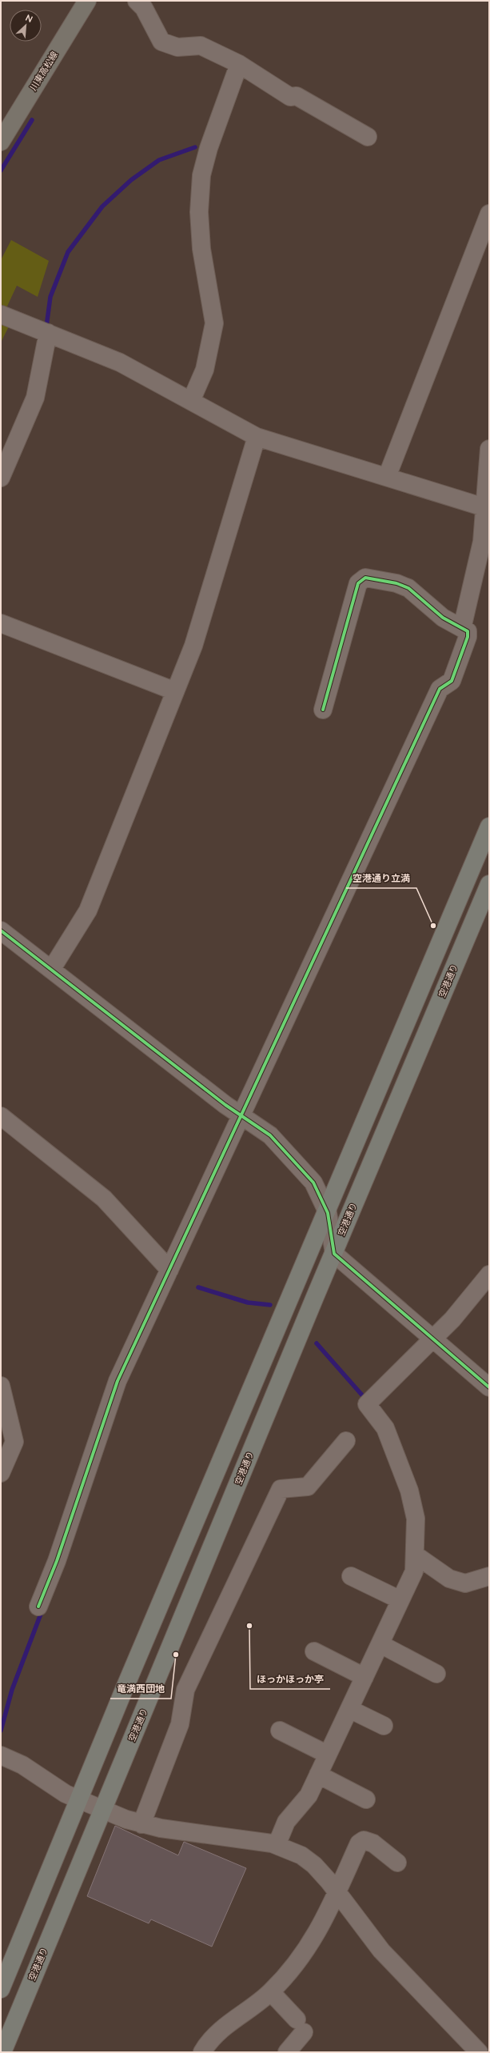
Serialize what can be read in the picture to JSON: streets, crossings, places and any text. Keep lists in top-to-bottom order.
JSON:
{
  "streets": {
    "highway": ["空港通り"],
    "main road": ["川東高松線"]
  },
  "places": ["空港通り立満", "ほっかほっか亭", "竜満西団地"],
  "north": "top right"
}
